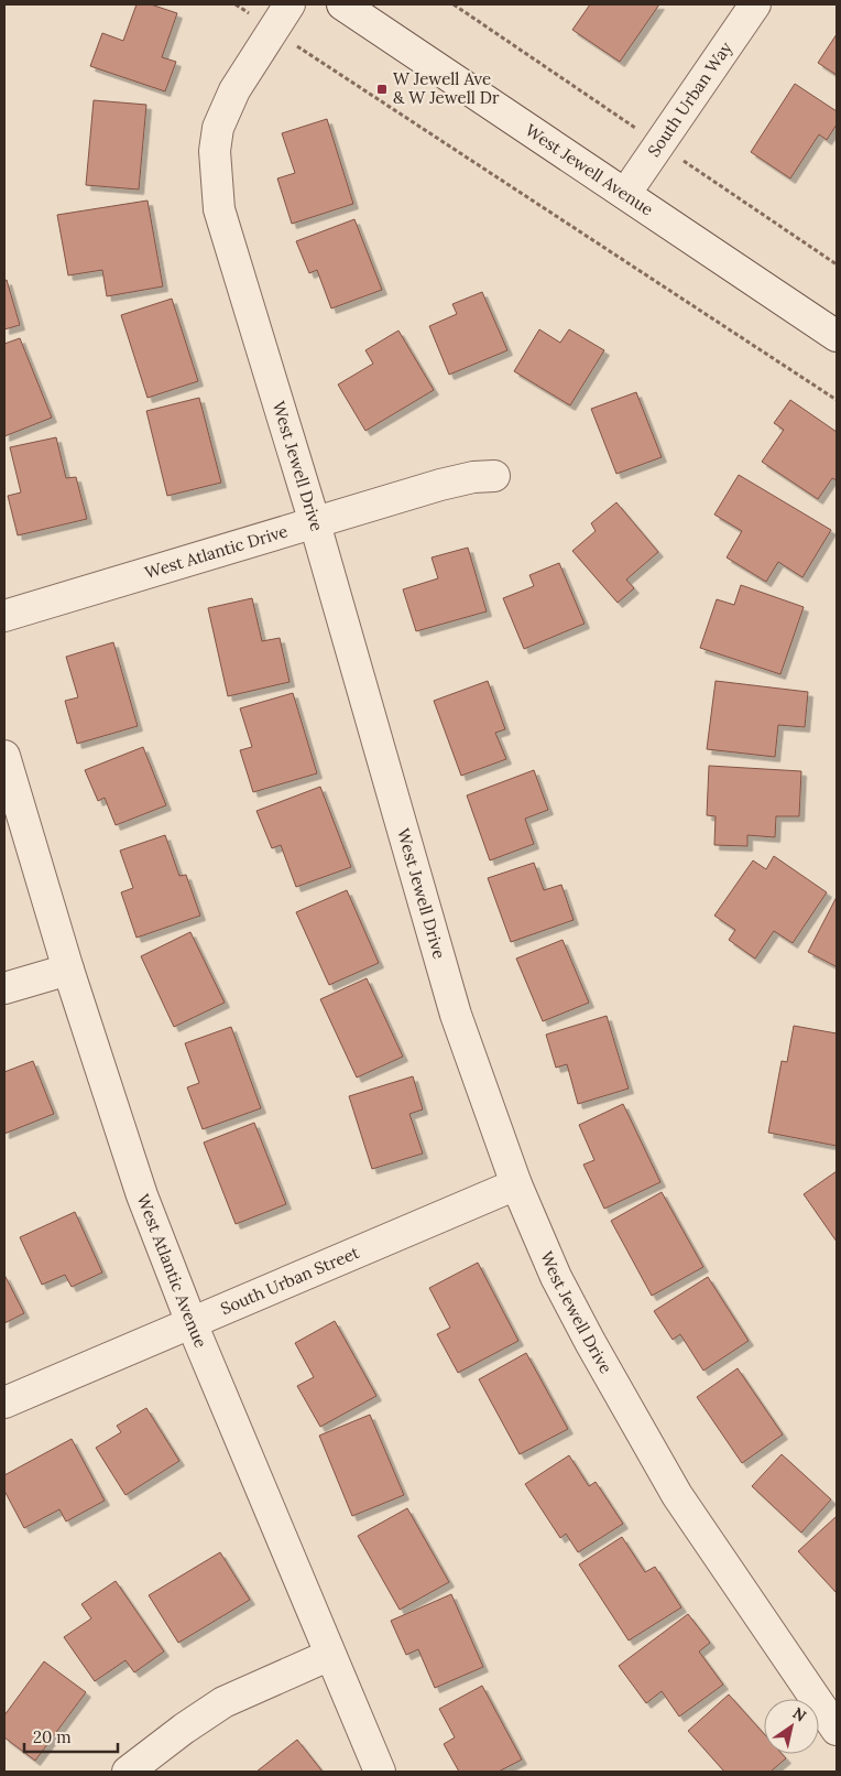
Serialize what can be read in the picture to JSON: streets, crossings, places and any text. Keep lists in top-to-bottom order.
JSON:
{
  "streets": {
    "street": [
      "South Urban Way",
      "West Jewell Avenue",
      "West Jewell Drive",
      "West Atlantic Drive",
      "West Atlantic Avenue",
      "South Urban Street"
    ]
  },
  "crossings": [
    ["South Urban Way", "West Jewell Avenue"],
    ["West Jewell Drive", "West Atlantic Drive"],
    ["West Jewell Drive", "South Urban Street"],
    ["West Atlantic Avenue", "South Urban Street"]
  ],
  "places": {
    "transit": ["W Jewell Ave & W Jewell Dr"]
  },
  "scale_bar": "20 m",
  "north": "top right"
}
